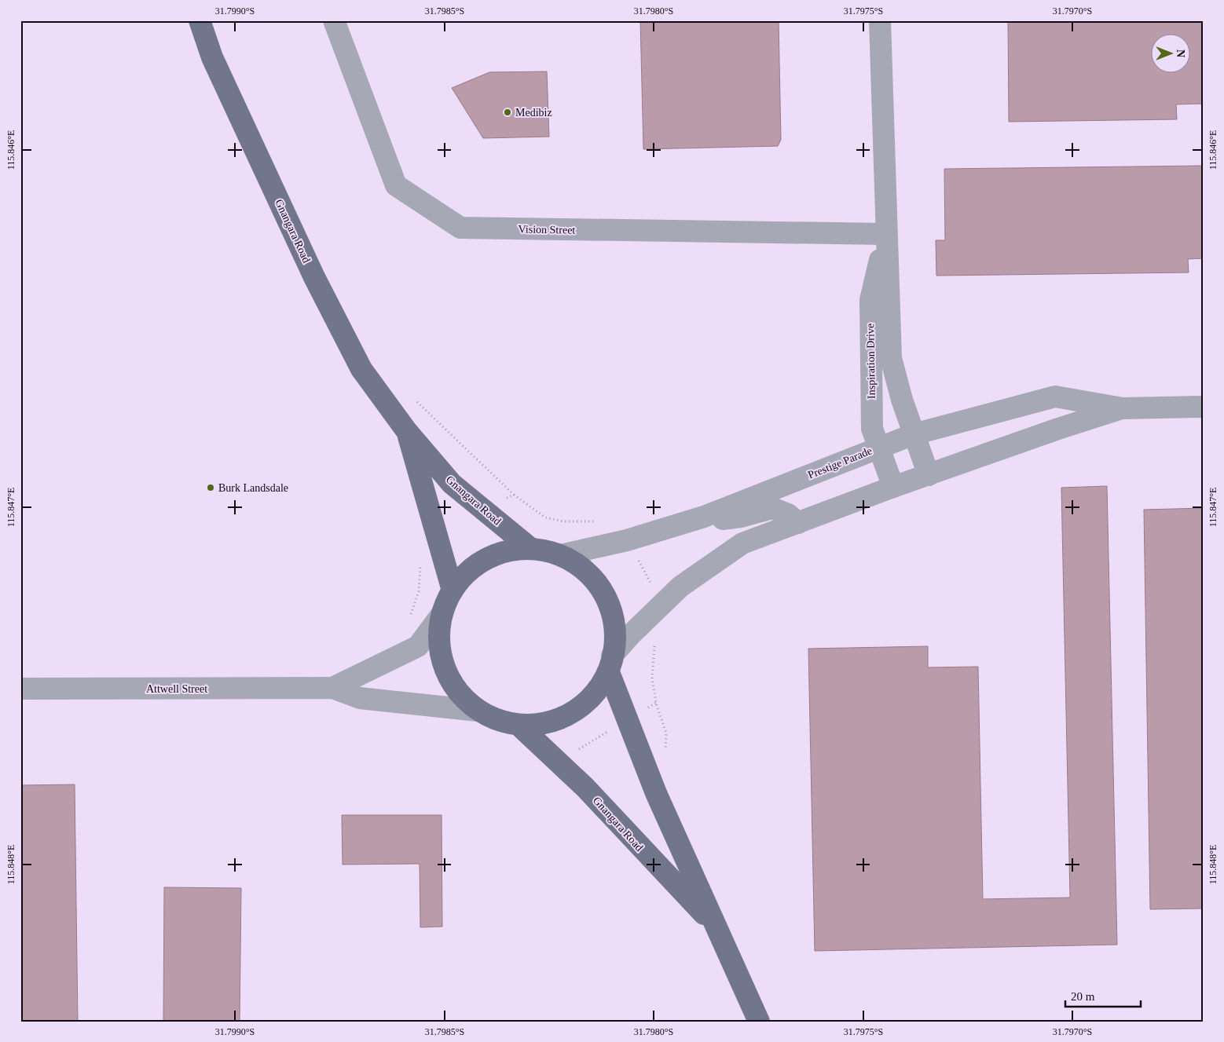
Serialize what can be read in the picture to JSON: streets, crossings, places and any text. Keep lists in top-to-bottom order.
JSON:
{
  "streets": {
    "main road": ["Gnangara Road"],
    "street": [
      "Vision Street",
      "Inspiration Drive",
      "Prestige Parade",
      "Attwell Street"
    ]
  },
  "crossings": [
    ["Vision Street", "Inspiration Drive"],
    ["Gnangara Road", "Prestige Parade"],
    ["Gnangara Road", "Attwell Street"],
    ["Inspiration Drive", "Prestige Parade"]
  ],
  "places": ["Medibiz", "Burk Landsdale"],
  "scale_bar": "20 m",
  "north": "right",
  "coordinates": [
    "31.7990°S",
    "31.7985°S",
    "31.7980°S",
    "31.7975°S",
    "31.7970°S",
    "115.846°E",
    "115.847°E",
    "115.848°E"
  ]
}
